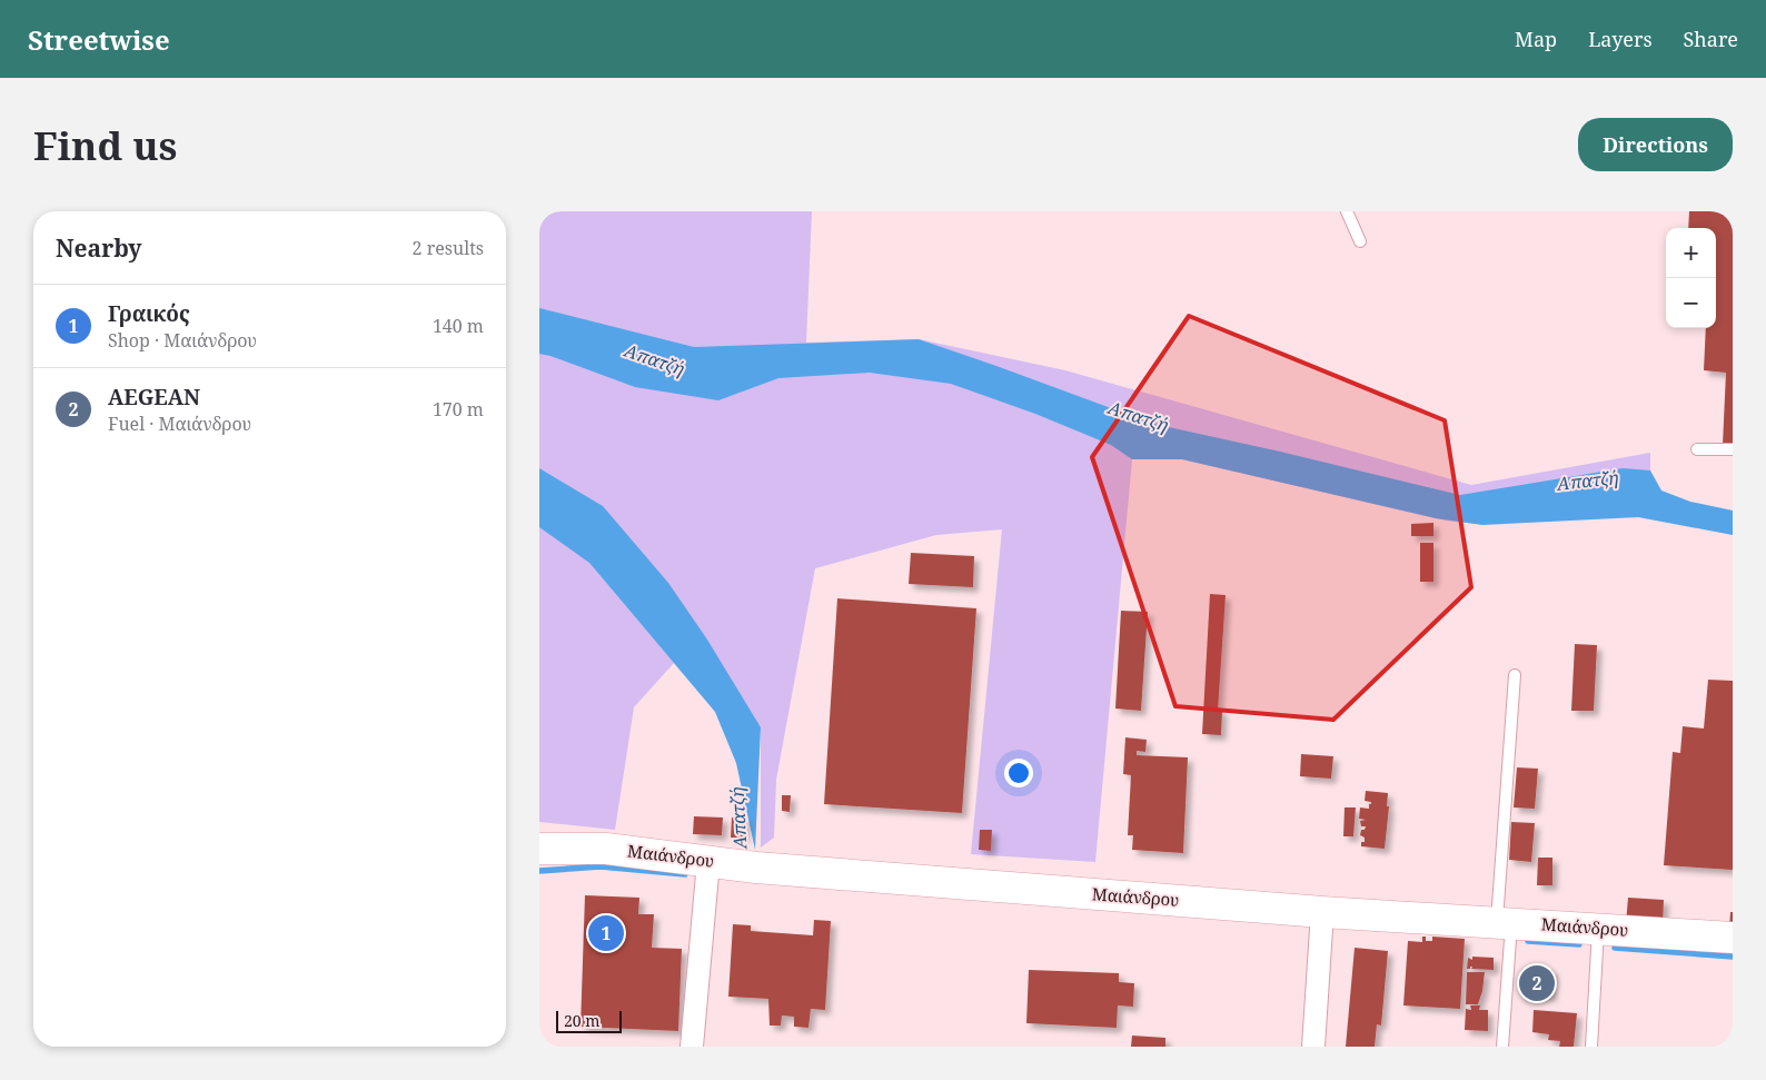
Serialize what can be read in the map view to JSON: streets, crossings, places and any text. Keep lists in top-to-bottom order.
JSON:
{
  "streets": {
    "main road": ["Μαιάνδρου"]
  },
  "water": ["Απατζή"],
  "scale_bar": "20 m",
  "page": {
    "header": "Streetwise",
    "nav": ["Map", "Layers", "Share"],
    "buttons": "Directions",
    "title": "Find us",
    "heading": ["Nearby", "2 results"],
    "map_buttons": ["+", "−"],
    "list": [
      {
        "mark": "1",
        "name": "Γραικός",
        "note": "Shop · Μαιάνδρου",
        "value": "140 m"
      },
      {
        "mark": "2",
        "name": "AEGEAN",
        "note": "Fuel · Μαιάνδρου",
        "value": "170 m"
      }
    ],
    "pins": ["1", "2"],
    "scale": "20 m"
  }
}
